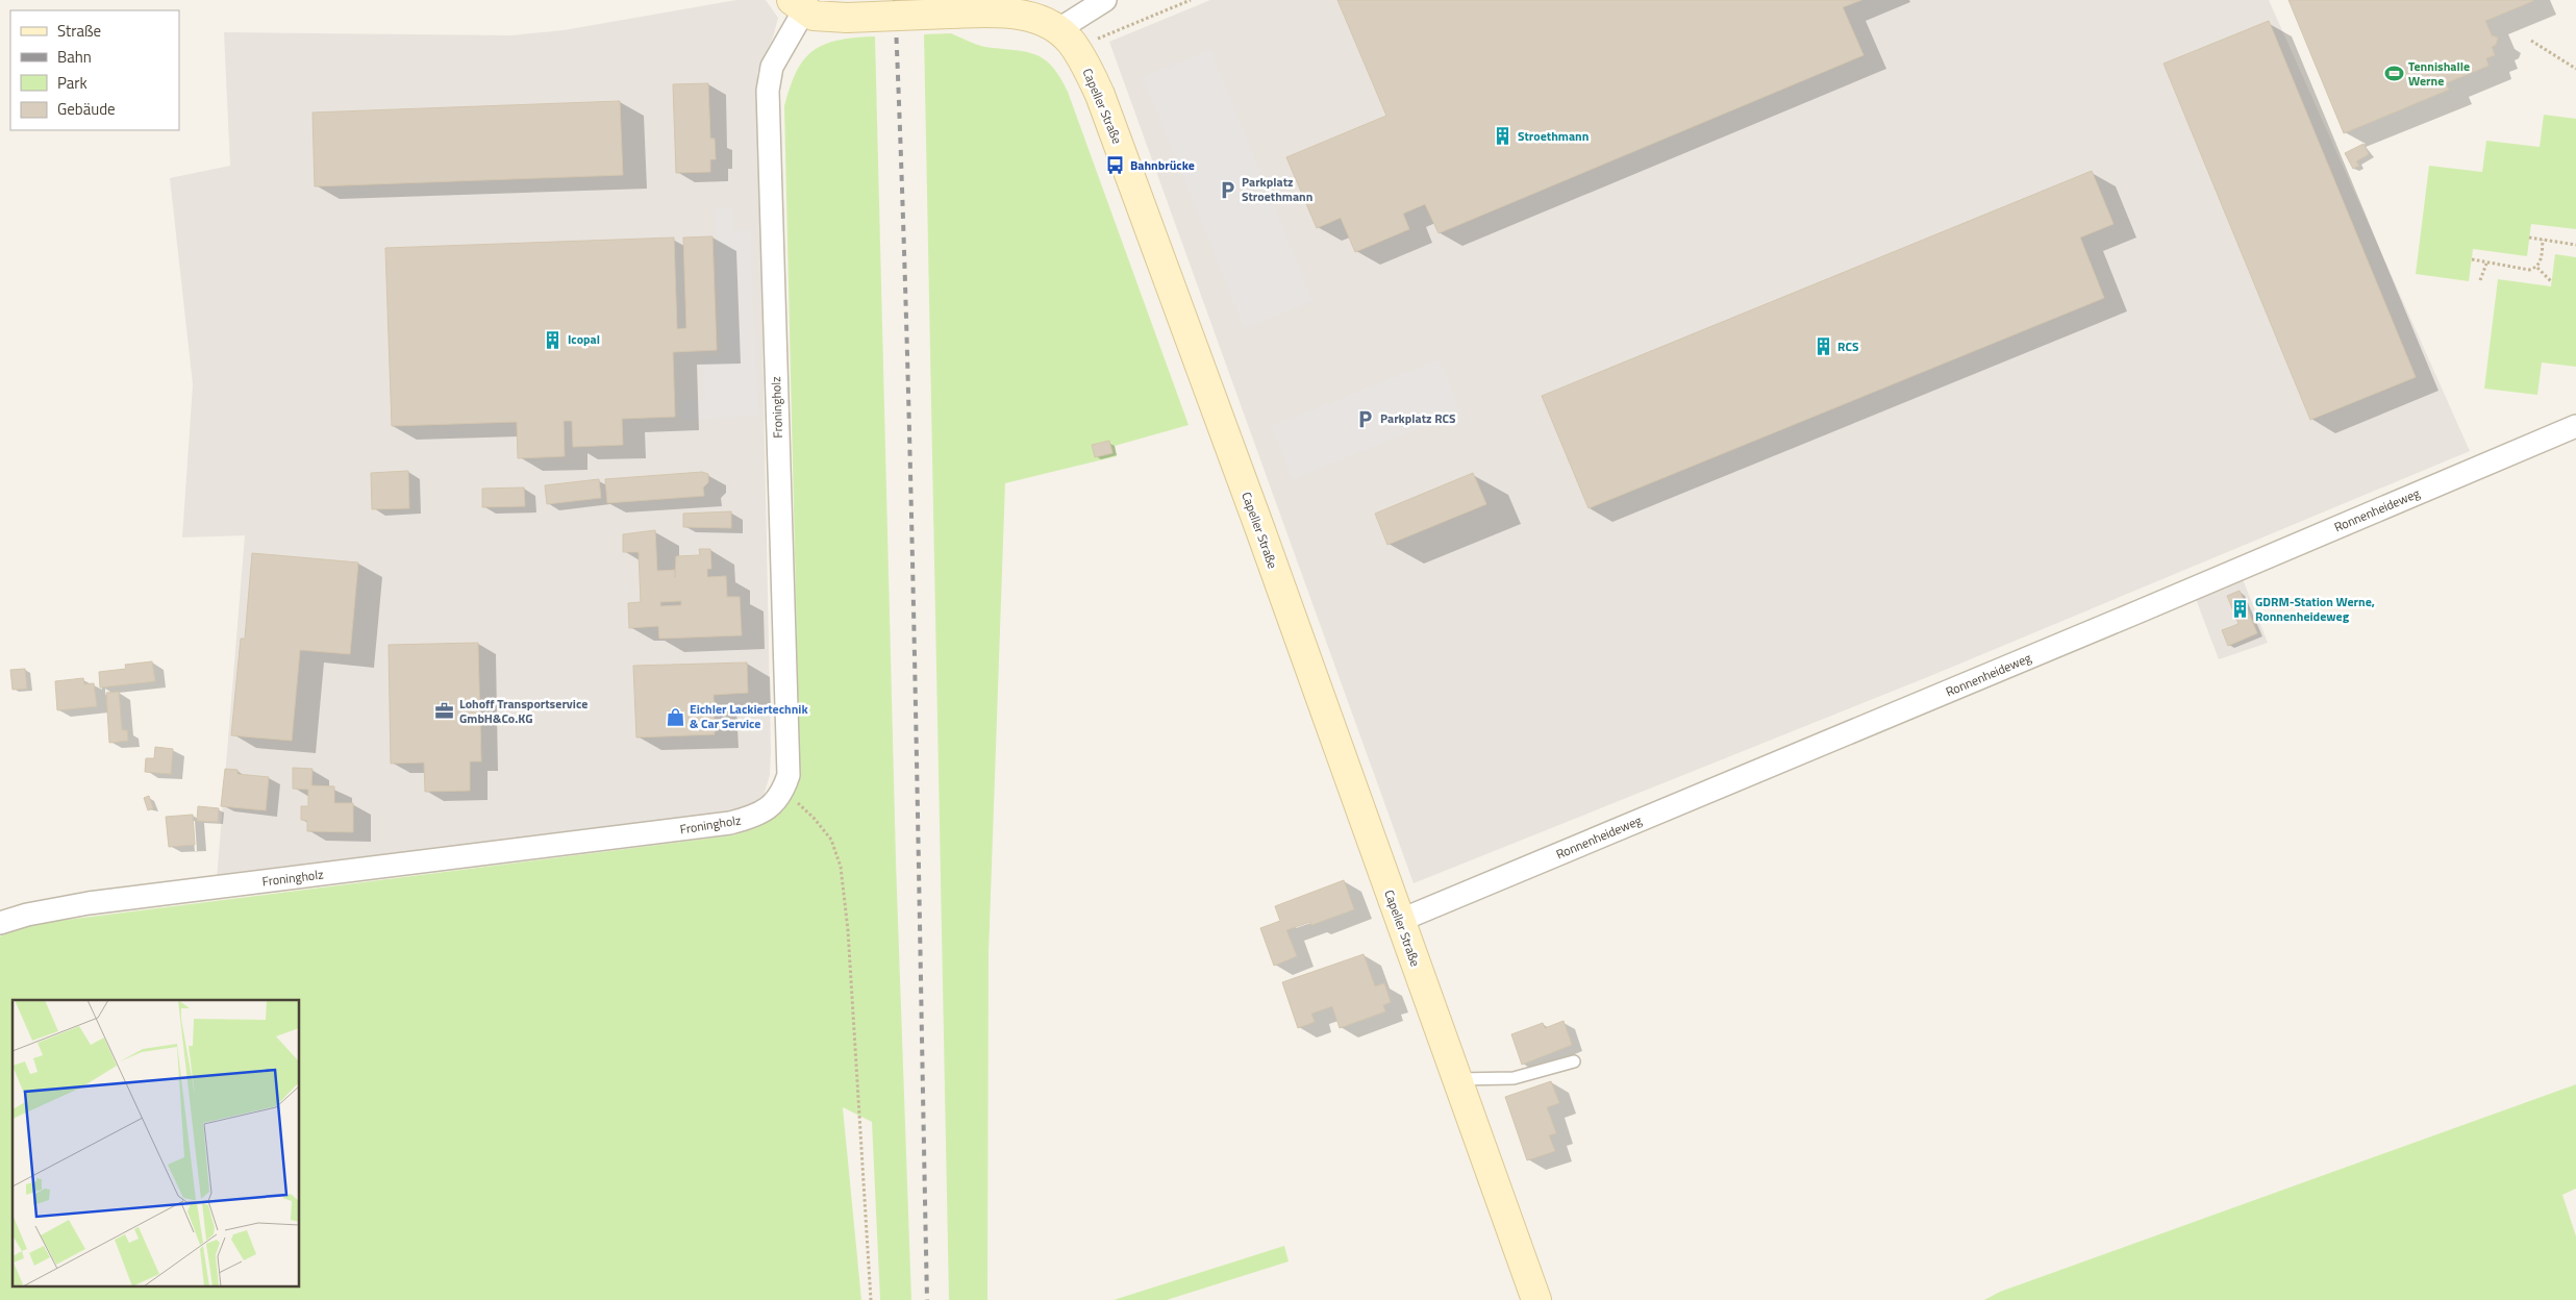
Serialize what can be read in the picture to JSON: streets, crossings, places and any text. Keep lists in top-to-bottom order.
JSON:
{
  "streets": {
    "street": ["Capeller Straße", "Froningholz", "Ronnenheideweg"]
  },
  "crossings": [
    ["Capeller Straße", "Froningholz"],
    ["Capeller Straße", "Ronnenheideweg"]
  ],
  "places": {
    "sports": ["Tennishalle Werne"],
    "building": [
      "Stroethmann",
      "Icopal",
      "RCS",
      "GDRM-Station Werne, Ronnenheideweg"
    ],
    "bus stop": ["Bahnbrücke"],
    "parking": ["Parkplatz Stroethmann", "Parkplatz RCS"],
    "office": ["Lohoff Transportservice GmbH&Co.KG"],
    "shop": ["Eichler Lackiertechnik & Car Service"]
  },
  "legend": [
    "Straße",
    "Bahn",
    "Park",
    "Gebäude"
  ]
}
